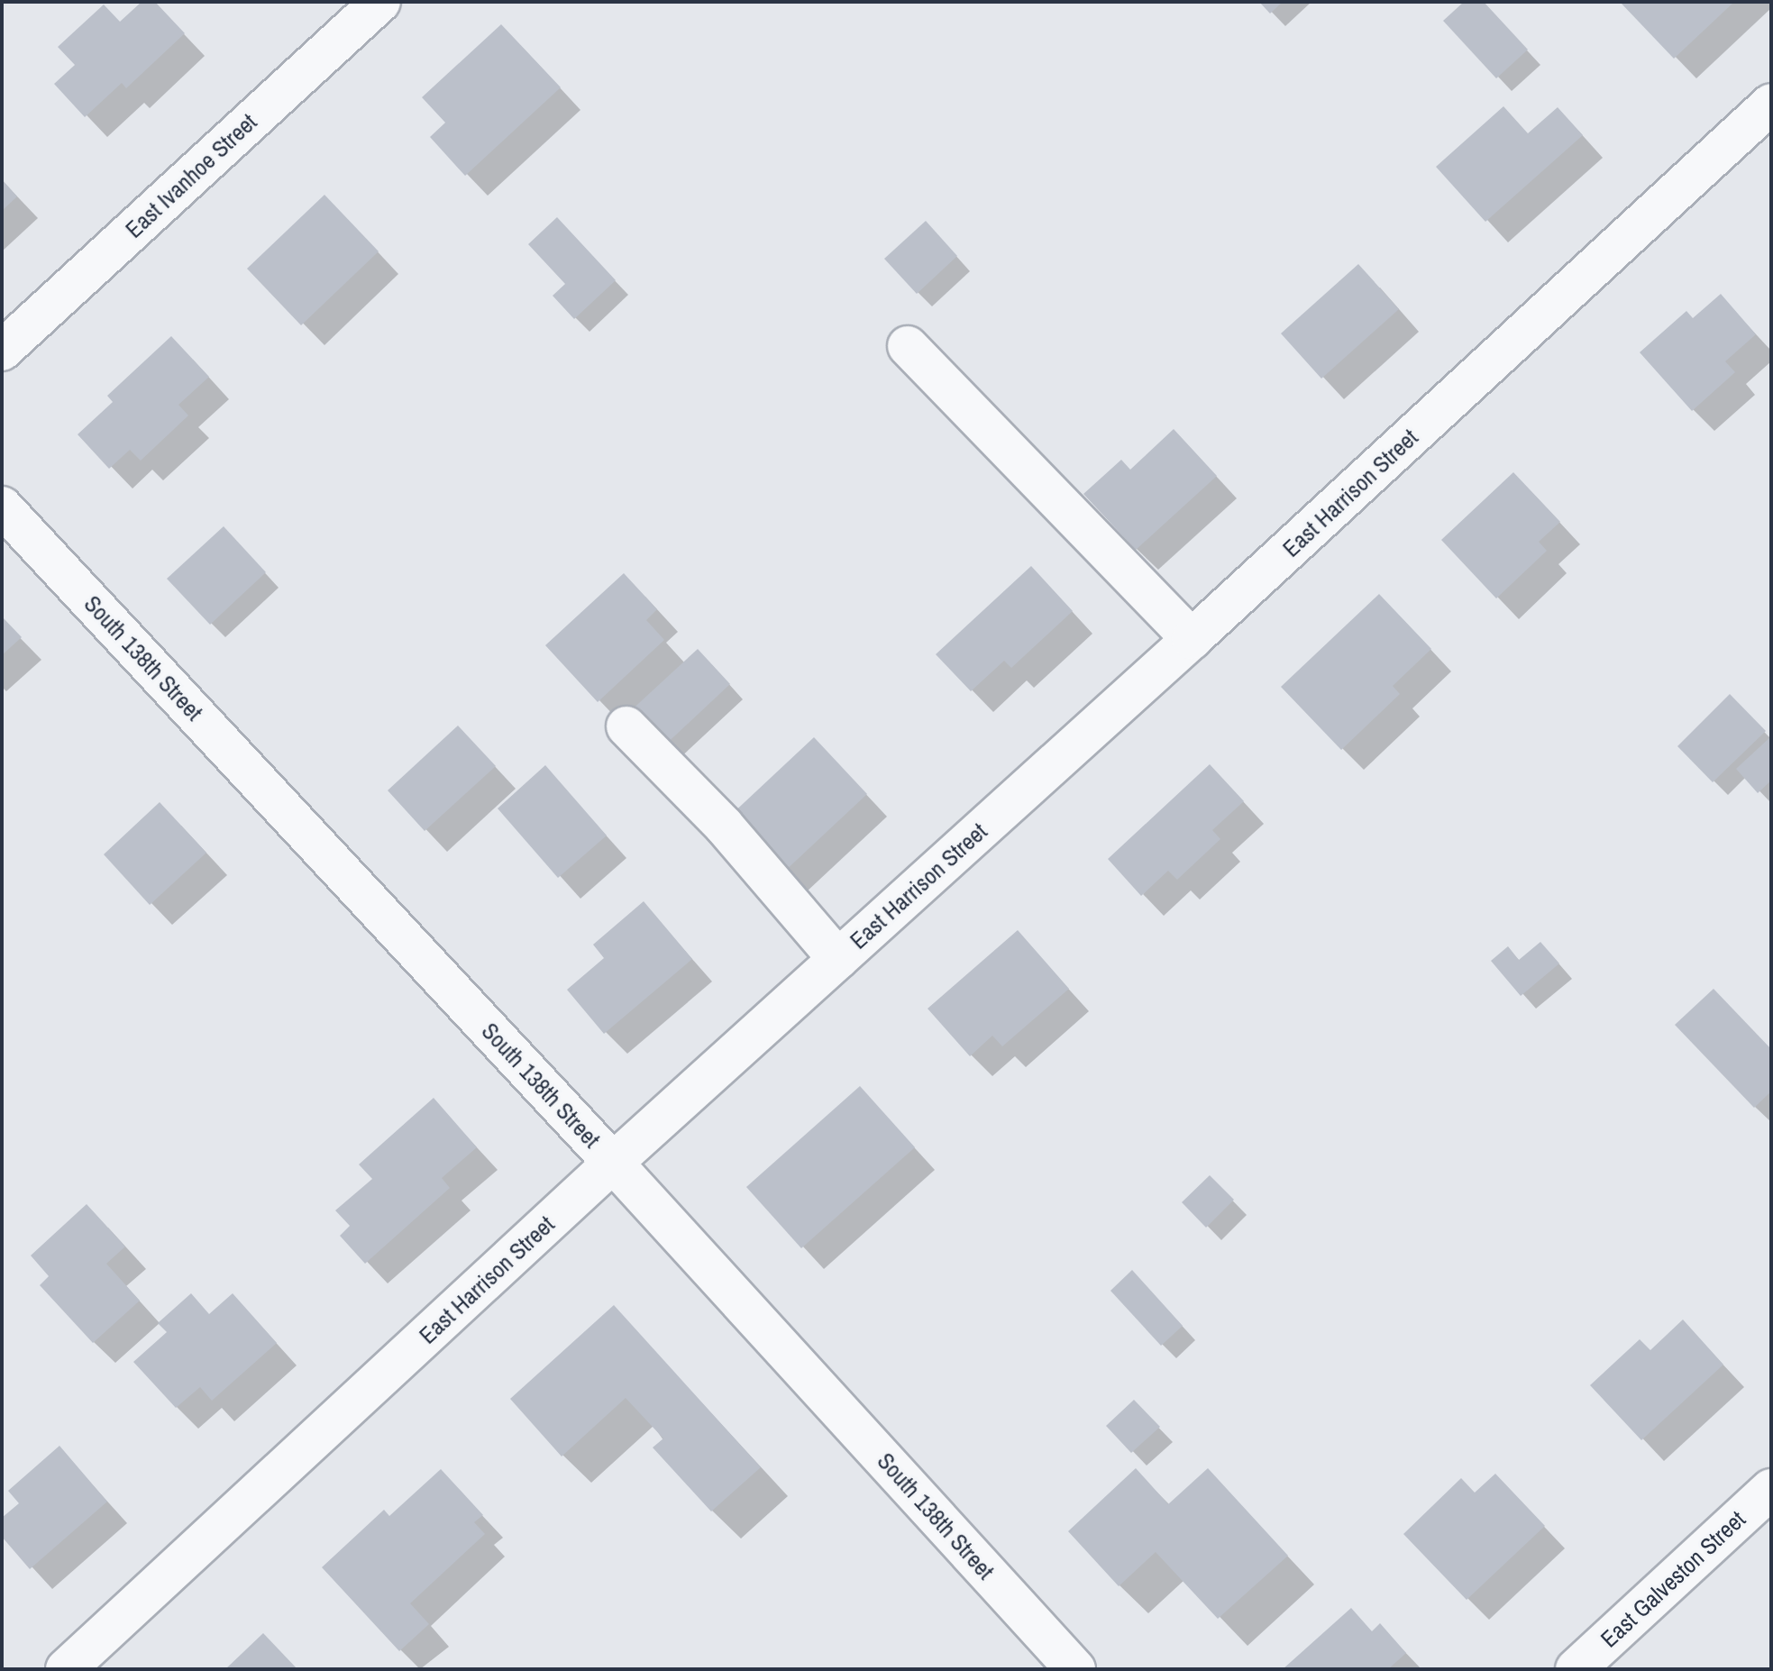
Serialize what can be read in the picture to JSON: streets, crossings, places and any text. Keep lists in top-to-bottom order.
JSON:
{
  "streets": {
    "street": [
      "East Ivanhoe Street",
      "East Harrison Street",
      "South 138th Street",
      "East Galveston Street"
    ]
  },
  "crossings": [
    ["East Harrison Street", "South 138th Street"]
  ]
}
